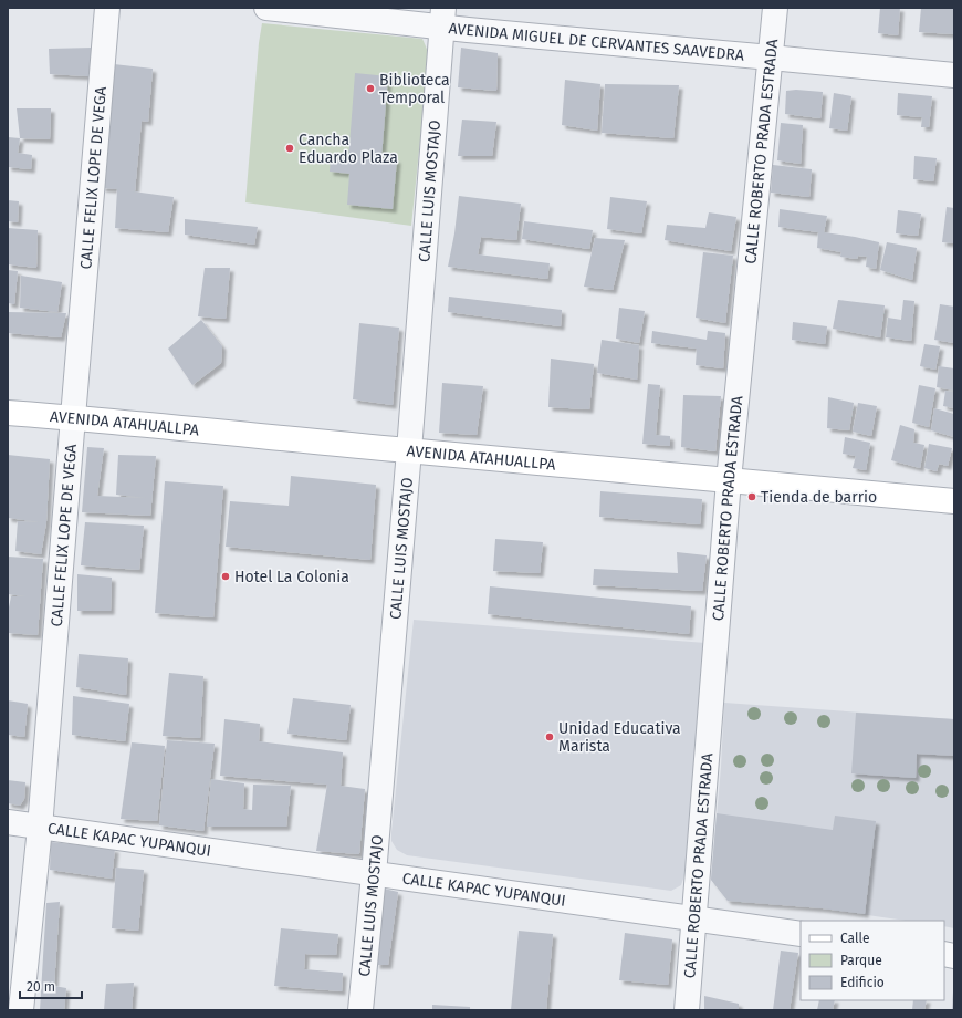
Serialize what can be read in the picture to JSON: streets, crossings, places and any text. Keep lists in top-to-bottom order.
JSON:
{
  "streets": {
    "main road": ["AVENIDA ATAHUALLPA"],
    "street": [
      "AVENIDA MIGUEL DE CERVANTES SAAVEDRA",
      "CALLE ROBERTO PRADA ESTRADA",
      "CALLE FELIX LOPE DE VEGA",
      "CALLE LUIS MOSTAJO",
      "CALLE KAPAC YUPANQUI"
    ]
  },
  "crossings": [
    ["AVENIDA MIGUEL DE CERVANTES SAAVEDRA", "CALLE ROBERTO PRADA ESTRADA"],
    ["AVENIDA MIGUEL DE CERVANTES SAAVEDRA", "CALLE LUIS MOSTAJO"],
    ["CALLE ROBERTO PRADA ESTRADA", "AVENIDA ATAHUALLPA"],
    ["CALLE ROBERTO PRADA ESTRADA", "CALLE KAPAC YUPANQUI"],
    ["CALLE FELIX LOPE DE VEGA", "AVENIDA ATAHUALLPA"],
    ["CALLE FELIX LOPE DE VEGA", "CALLE KAPAC YUPANQUI"],
    ["CALLE LUIS MOSTAJO", "AVENIDA ATAHUALLPA"],
    ["CALLE LUIS MOSTAJO", "CALLE KAPAC YUPANQUI"]
  ],
  "places": [
    "Biblioteca Temporal",
    "Cancha Eduardo Plaza",
    "Tienda de barrio",
    "Hotel La Colonia",
    "Unidad Educativa Marista"
  ],
  "legend": ["Calle", "Parque", "Edificio"],
  "scale_bar": "20 m"
}
